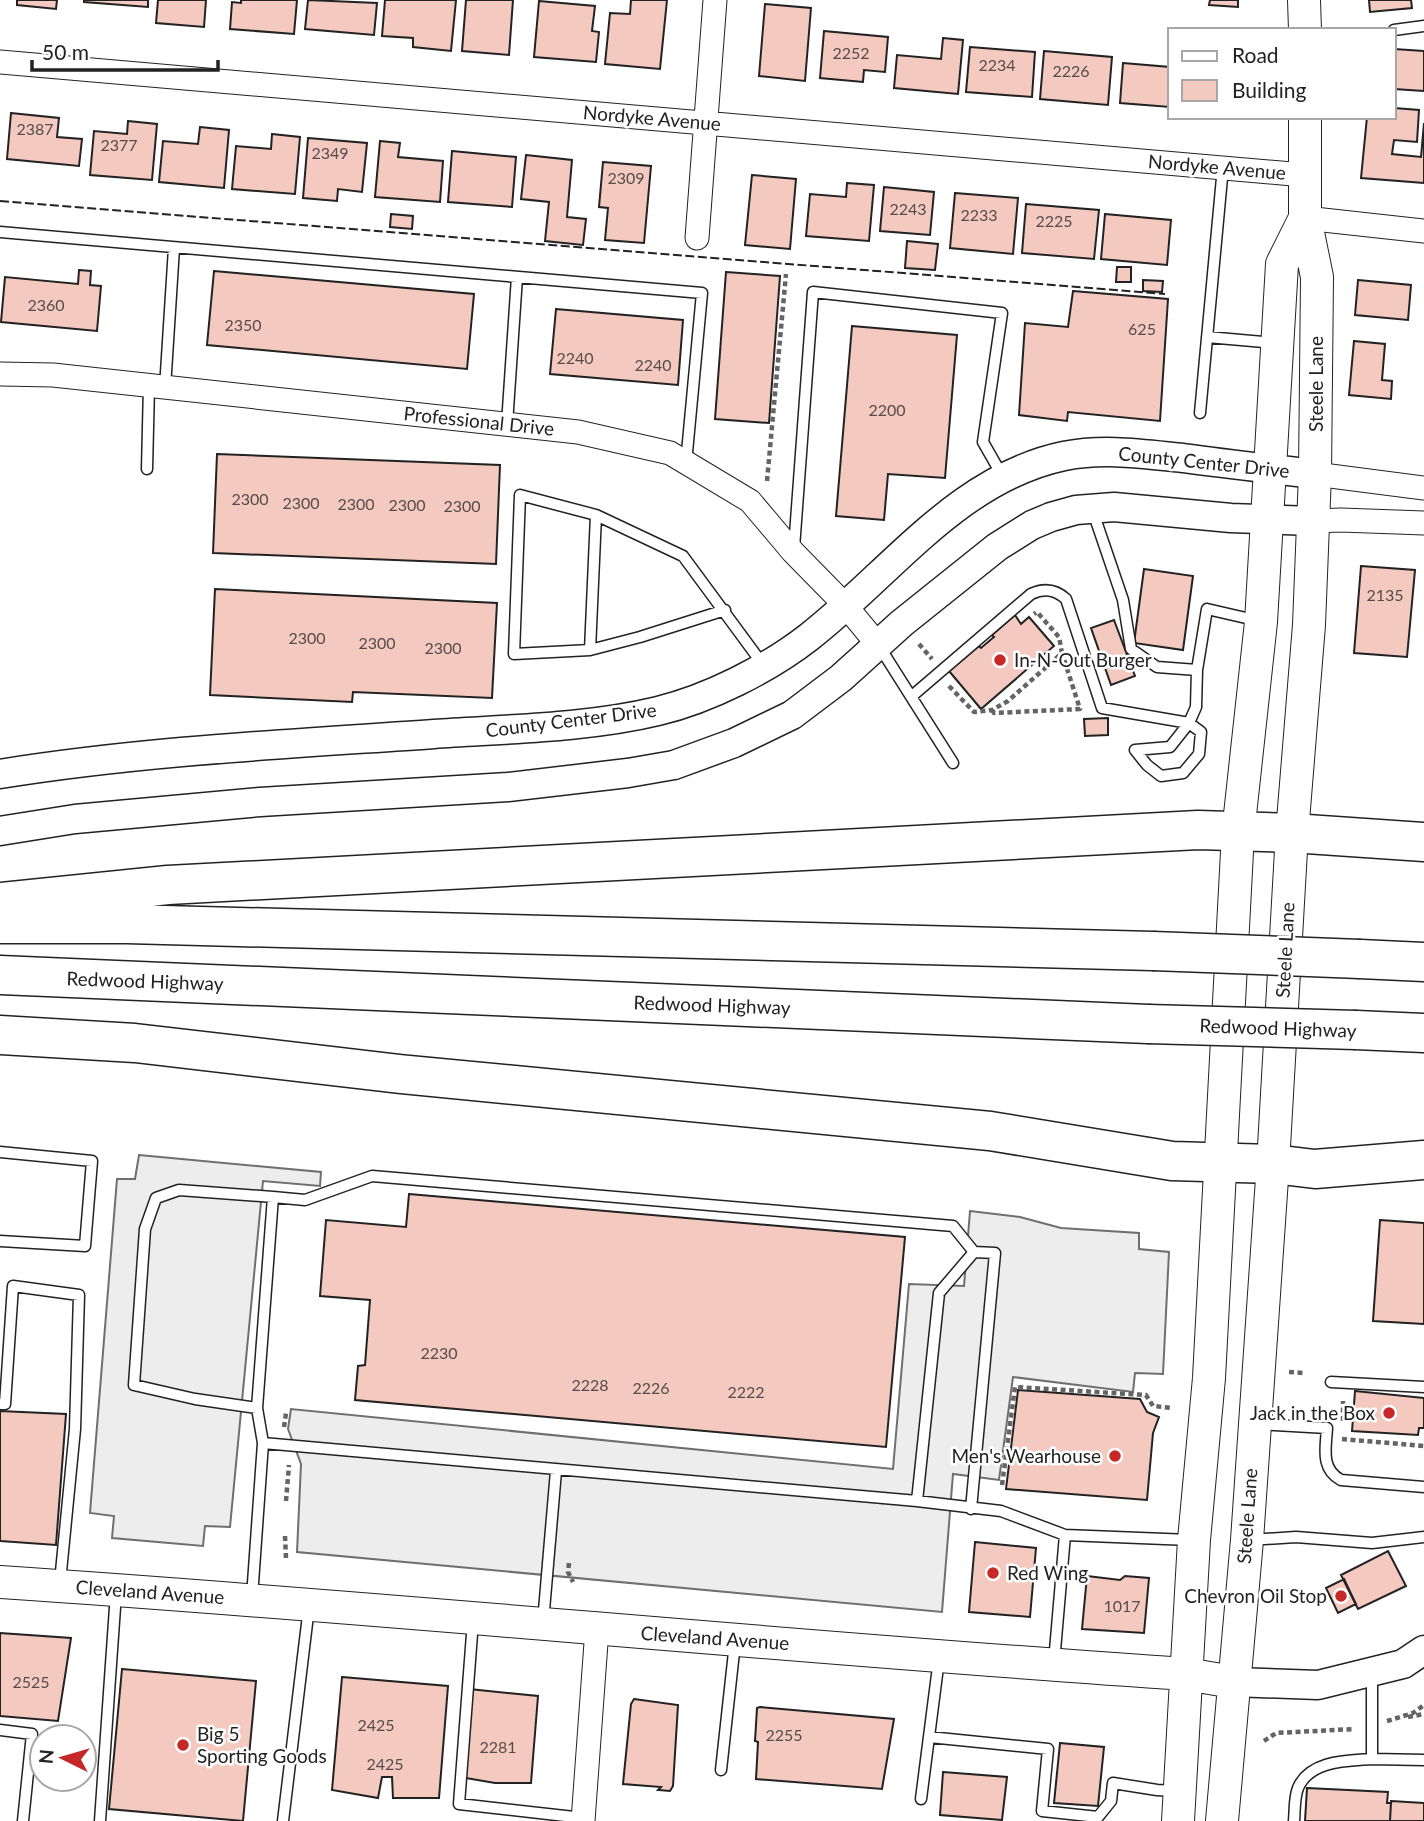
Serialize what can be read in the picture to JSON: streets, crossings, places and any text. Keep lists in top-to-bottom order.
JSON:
{
  "streets": {
    "highway": ["Redwood Highway"],
    "main road": ["Steele Lane", "Cleveland Avenue"],
    "street": ["Nordyke Avenue", "Professional Drive", "County Center Drive"]
  },
  "crossings": [
    ["Nordyke Avenue", "Steele Lane"],
    ["Steele Lane", "County Center Drive"],
    ["Steele Lane", "Cleveland Avenue"],
    ["Professional Drive", "County Center Drive"]
  ],
  "places": [
    "In-N-Out Burger",
    "Jack in the Box",
    "Men's Wearhouse",
    "Red Wing",
    "Chevron Oil Stop",
    "Big 5 Sporting Goods"
  ],
  "house_numbers": [
    "2252",
    "2234",
    "2226",
    "2387",
    "2377",
    "2349",
    "2309",
    "2243",
    "2233",
    "2225",
    "2360",
    "2350",
    "625",
    "2240",
    "2240",
    "2200",
    "2300",
    "2300",
    "2300",
    "2300",
    "2300",
    "2135",
    "2300",
    "2300",
    "2300",
    "2230",
    "2228",
    "2226",
    "2222",
    "1017",
    "2525",
    "2425",
    "2255",
    "2281",
    "2425"
  ],
  "legend": ["Road", "Building"],
  "scale_bar": "50 m",
  "north": "left"
}
